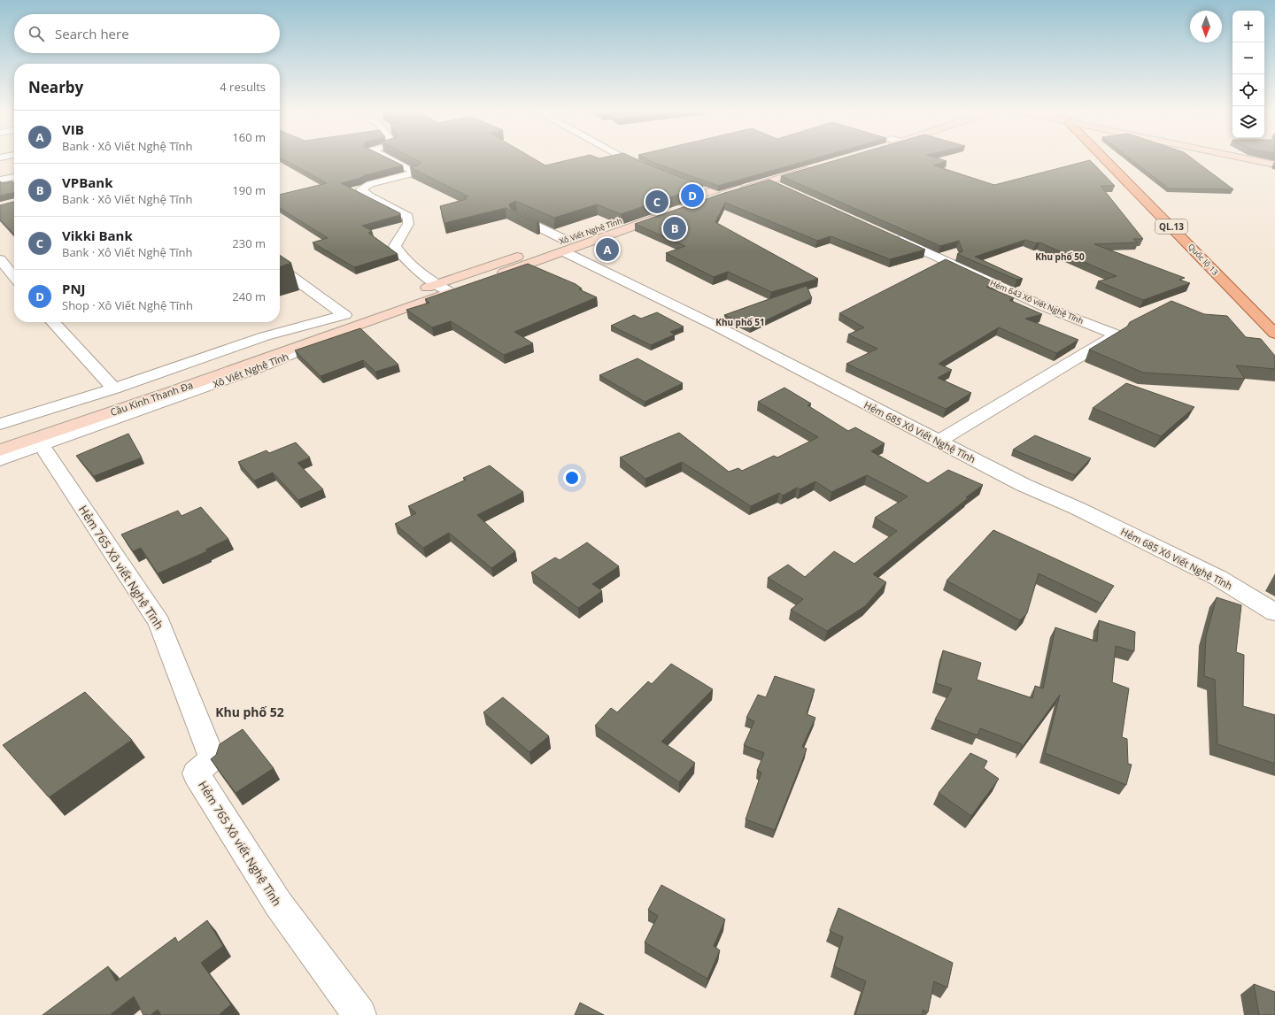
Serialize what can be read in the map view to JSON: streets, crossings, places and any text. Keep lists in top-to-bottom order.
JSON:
{
  "streets": {
    "main road": [
      "QL.13",
      "Xô Viết Nghệ Tĩnh",
      "Quốc lộ 13",
      "Cầu Kinh Thanh Đa"
    ],
    "street": ["Hẻm 643 Xô viết Nghệ Tĩnh", "Hẻm 685 Xô Viết Nghệ Tĩnh", "Hẻm 765 Xô viết Nghệ Tĩnh"]
  },
  "crossings": [
    ["Xô Viết Nghệ Tĩnh", "Cầu Kinh Thanh Đa"],
    ["Xô Viết Nghệ Tĩnh", "Hẻm 685 Xô Viết Nghệ Tĩnh"],
    ["Xô Viết Nghệ Tĩnh", "Hẻm 765 Xô viết Nghệ Tĩnh"],
    ["Hẻm 643 Xô viết Nghệ Tĩnh", "Hẻm 685 Xô Viết Nghệ Tĩnh"]
  ],
  "districts": ["Khu phố 50", "Khu phố 51", "Khu phố 52"],
  "north": "bottom",
  "page": {
    "map_buttons": ["+", "−"],
    "search": "Search here",
    "heading": ["Nearby", "4 results"],
    "list": [
      {
        "mark": "A",
        "name": "VIB",
        "note": "Bank · Xô Viết Nghệ Tĩnh",
        "value": "160 m"
      },
      {
        "mark": "B",
        "name": "VPBank",
        "note": "Bank · Xô Viết Nghệ Tĩnh",
        "value": "190 m"
      },
      {
        "mark": "C",
        "name": "Vikki Bank",
        "note": "Bank · Xô Viết Nghệ Tĩnh",
        "value": "230 m"
      },
      {
        "mark": "D",
        "name": "PNJ",
        "note": "Shop · Xô Viết Nghệ Tĩnh",
        "value": "240 m"
      }
    ],
    "pins": [
      "D",
      "C",
      "B",
      "A"
    ]
  }
}
